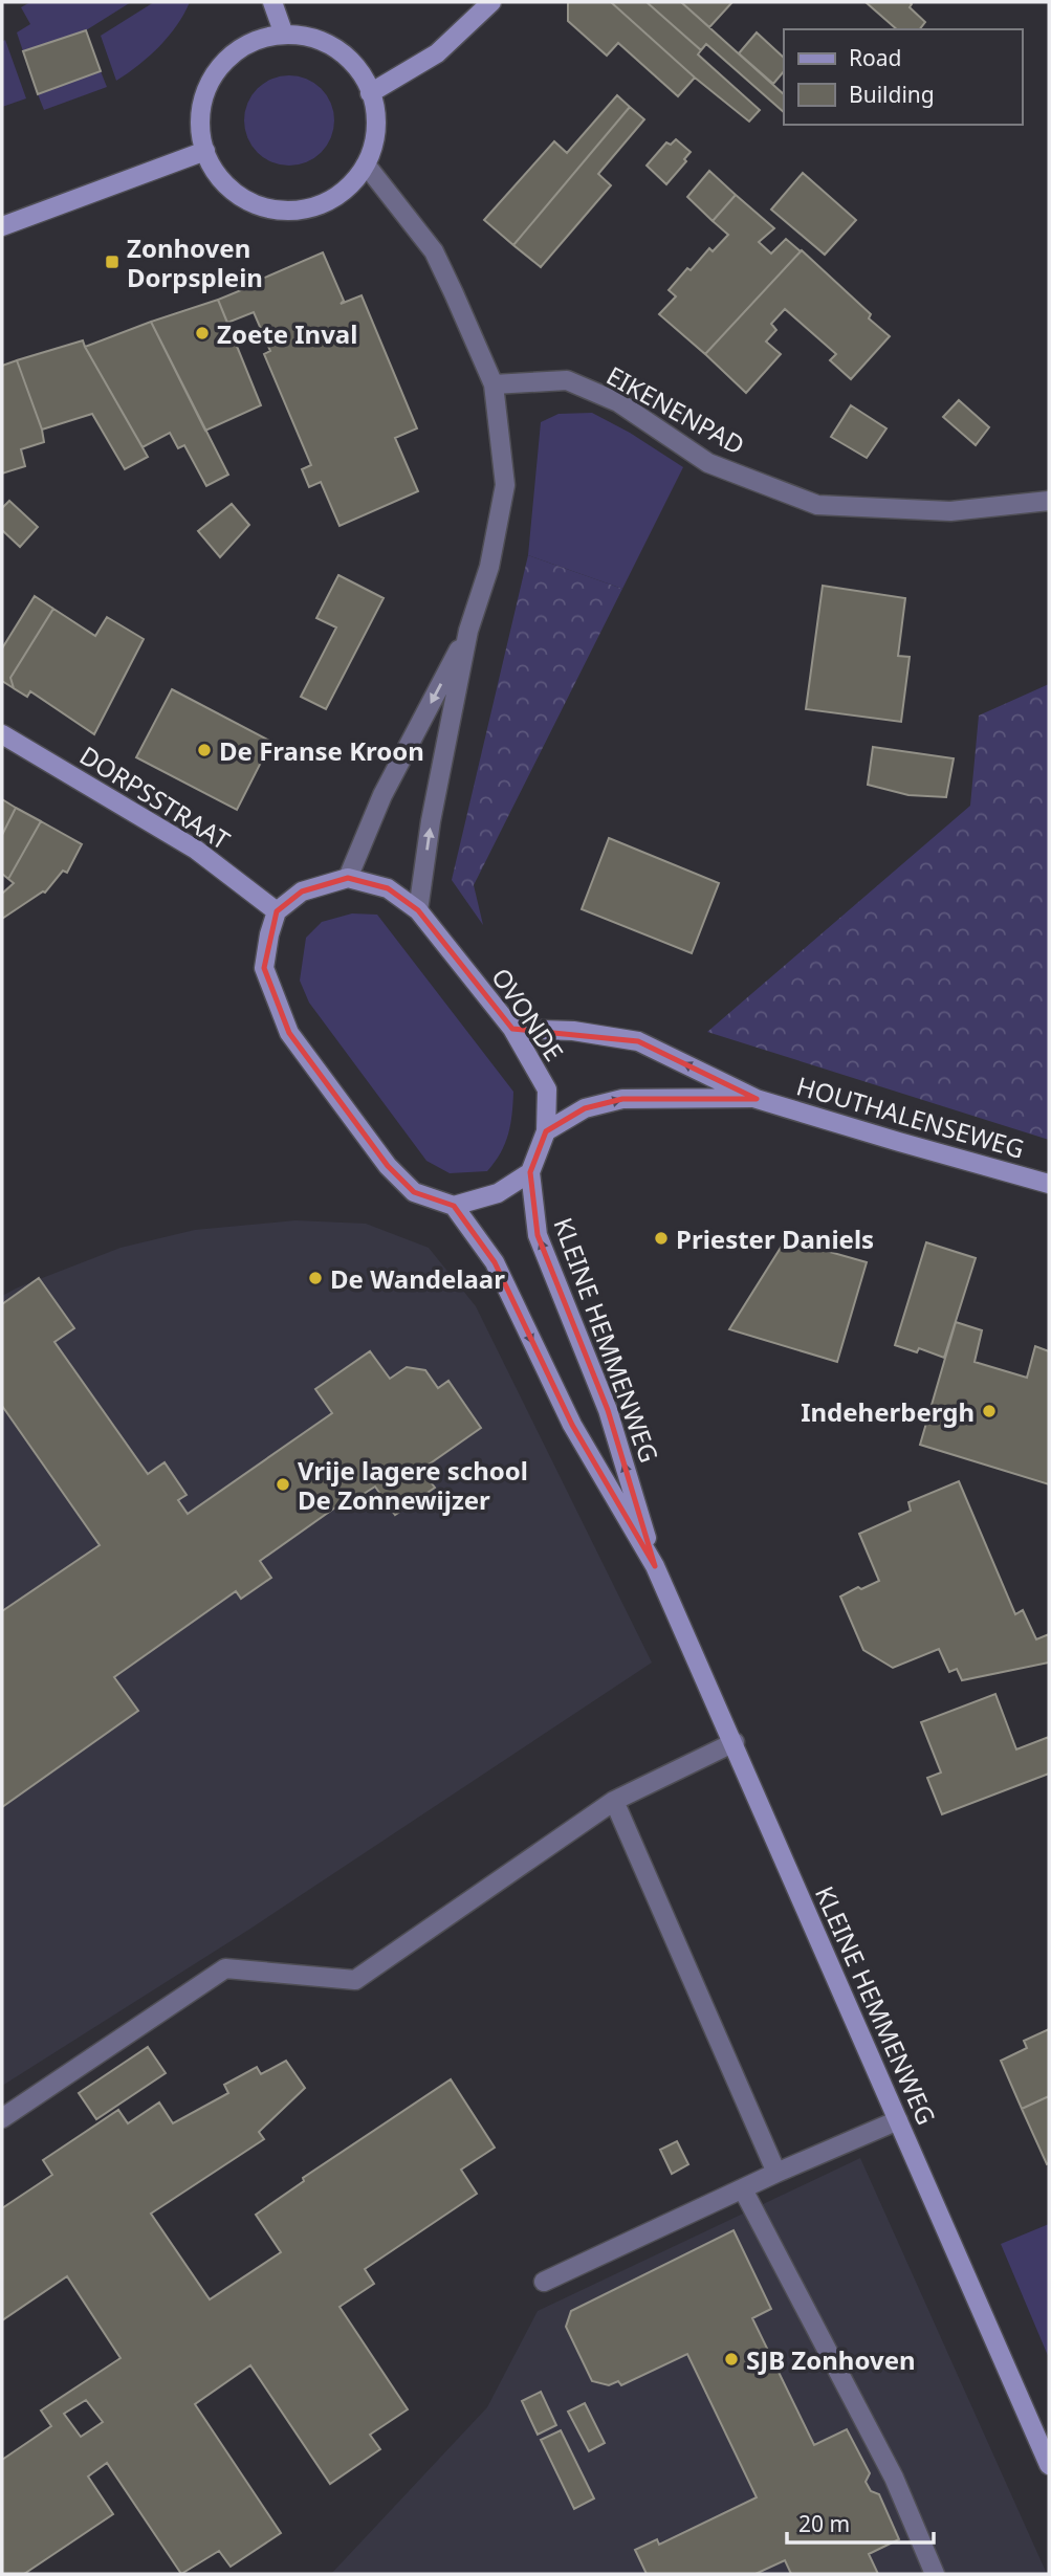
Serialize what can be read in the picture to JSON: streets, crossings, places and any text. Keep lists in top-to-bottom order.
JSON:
{
  "streets": {
    "street": [
      "EIKENENPAD",
      "DORPSSTRAAT",
      "OVONDE",
      "HOUTHALENSEWEG",
      "KLEINE HEMMENWEG"
    ]
  },
  "crossings": [
    ["OVONDE", "HOUTHALENSEWEG"],
    ["OVONDE", "KLEINE HEMMENWEG"]
  ],
  "places": {
    "transit": ["Zonhoven Dorpsplein"],
    "other": [
      "Zoete Inval",
      "De Franse Kroon",
      "Priester Daniels",
      "De Wandelaar",
      "Indeherbergh",
      "Vrije lagere school De Zonnewijzer",
      "SJB Zonhoven"
    ]
  },
  "legend": ["Road", "Building"],
  "scale_bar": "20 m"
}
